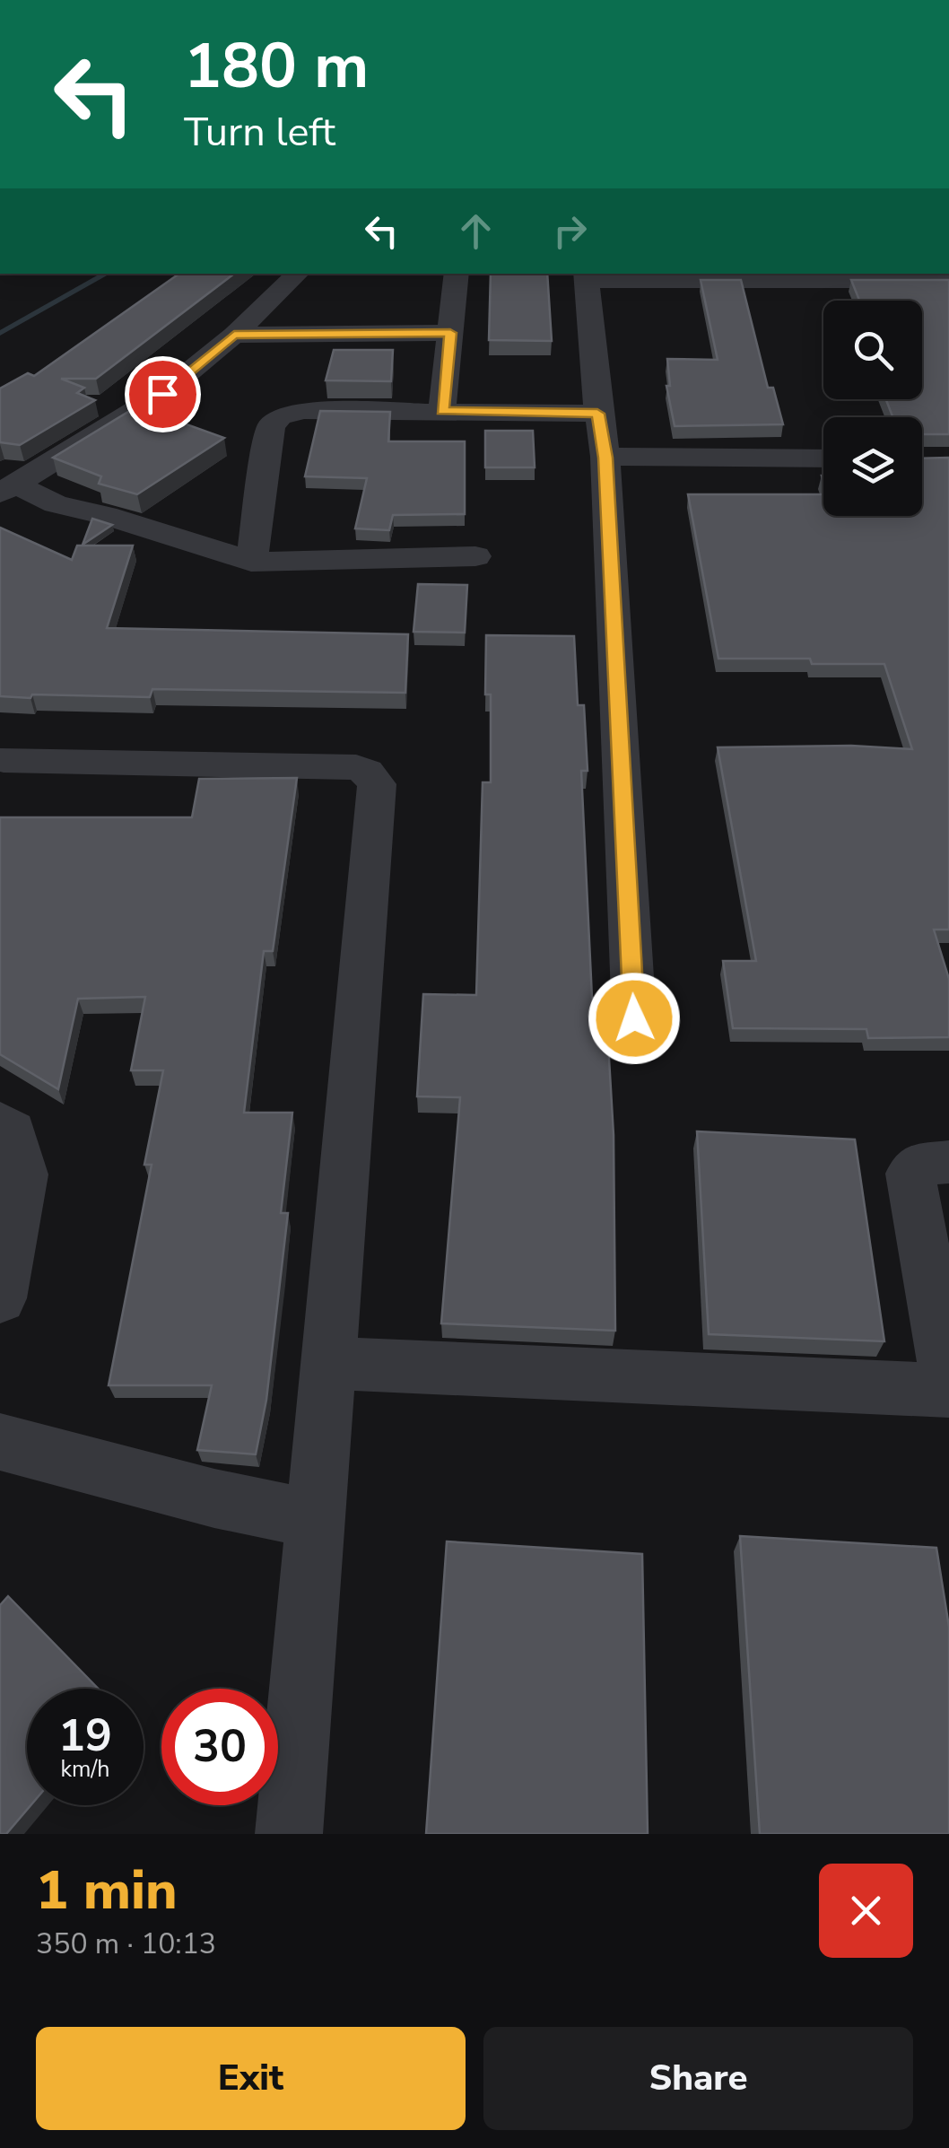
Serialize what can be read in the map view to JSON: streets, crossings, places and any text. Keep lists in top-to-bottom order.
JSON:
{
  "page": {
    "turn": ["180 m", "Turn left"],
    "speed": "19 km/h",
    "limit": "30",
    "heading": ["1 min", "350 m · 10:13"],
    "buttons": ["Exit", "Share"]
  }
}
